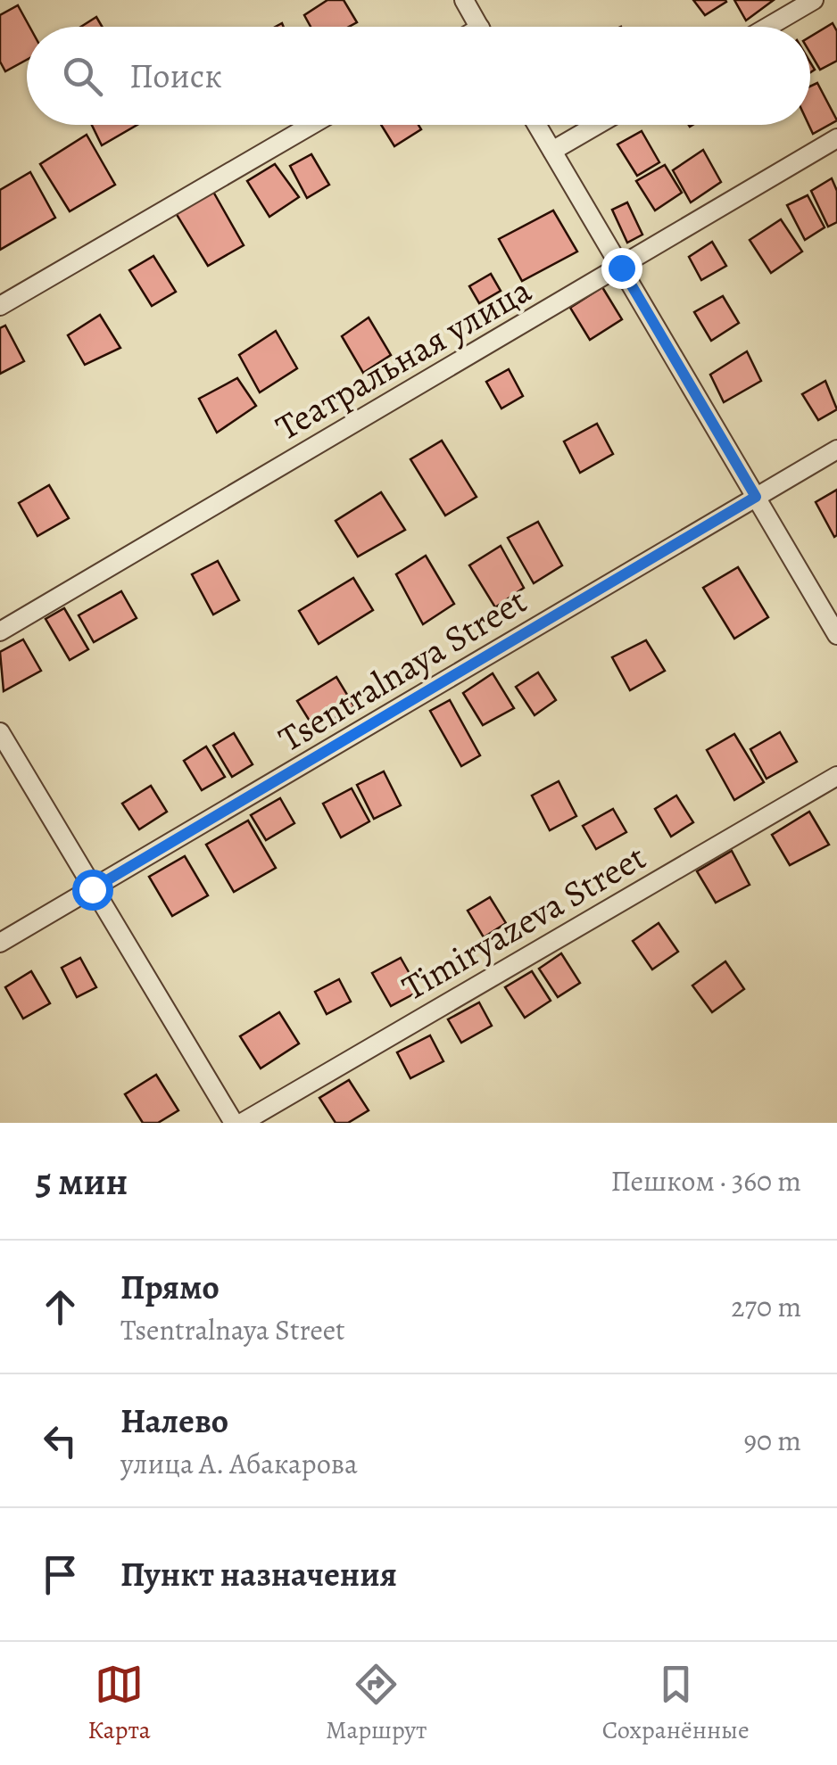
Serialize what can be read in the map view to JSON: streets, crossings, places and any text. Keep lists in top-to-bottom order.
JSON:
{
  "streets": {
    "street": ["Театральная улица", "Tsentralnaya Street", "Timiryazeva Street"]
  },
  "page": {
    "search": "Поиск",
    "heading": ["5 мин", "Пешком · 360 m"],
    "list": [
      ["Прямо", "Tsentralnaya Street", "270 m"],
      ["Налево", "улица А. Абакарова", "90 m"],
      "Пункт назначения"
    ],
    "nav": ["Карта", "Маршрут", "Сохранённые"]
  }
}
